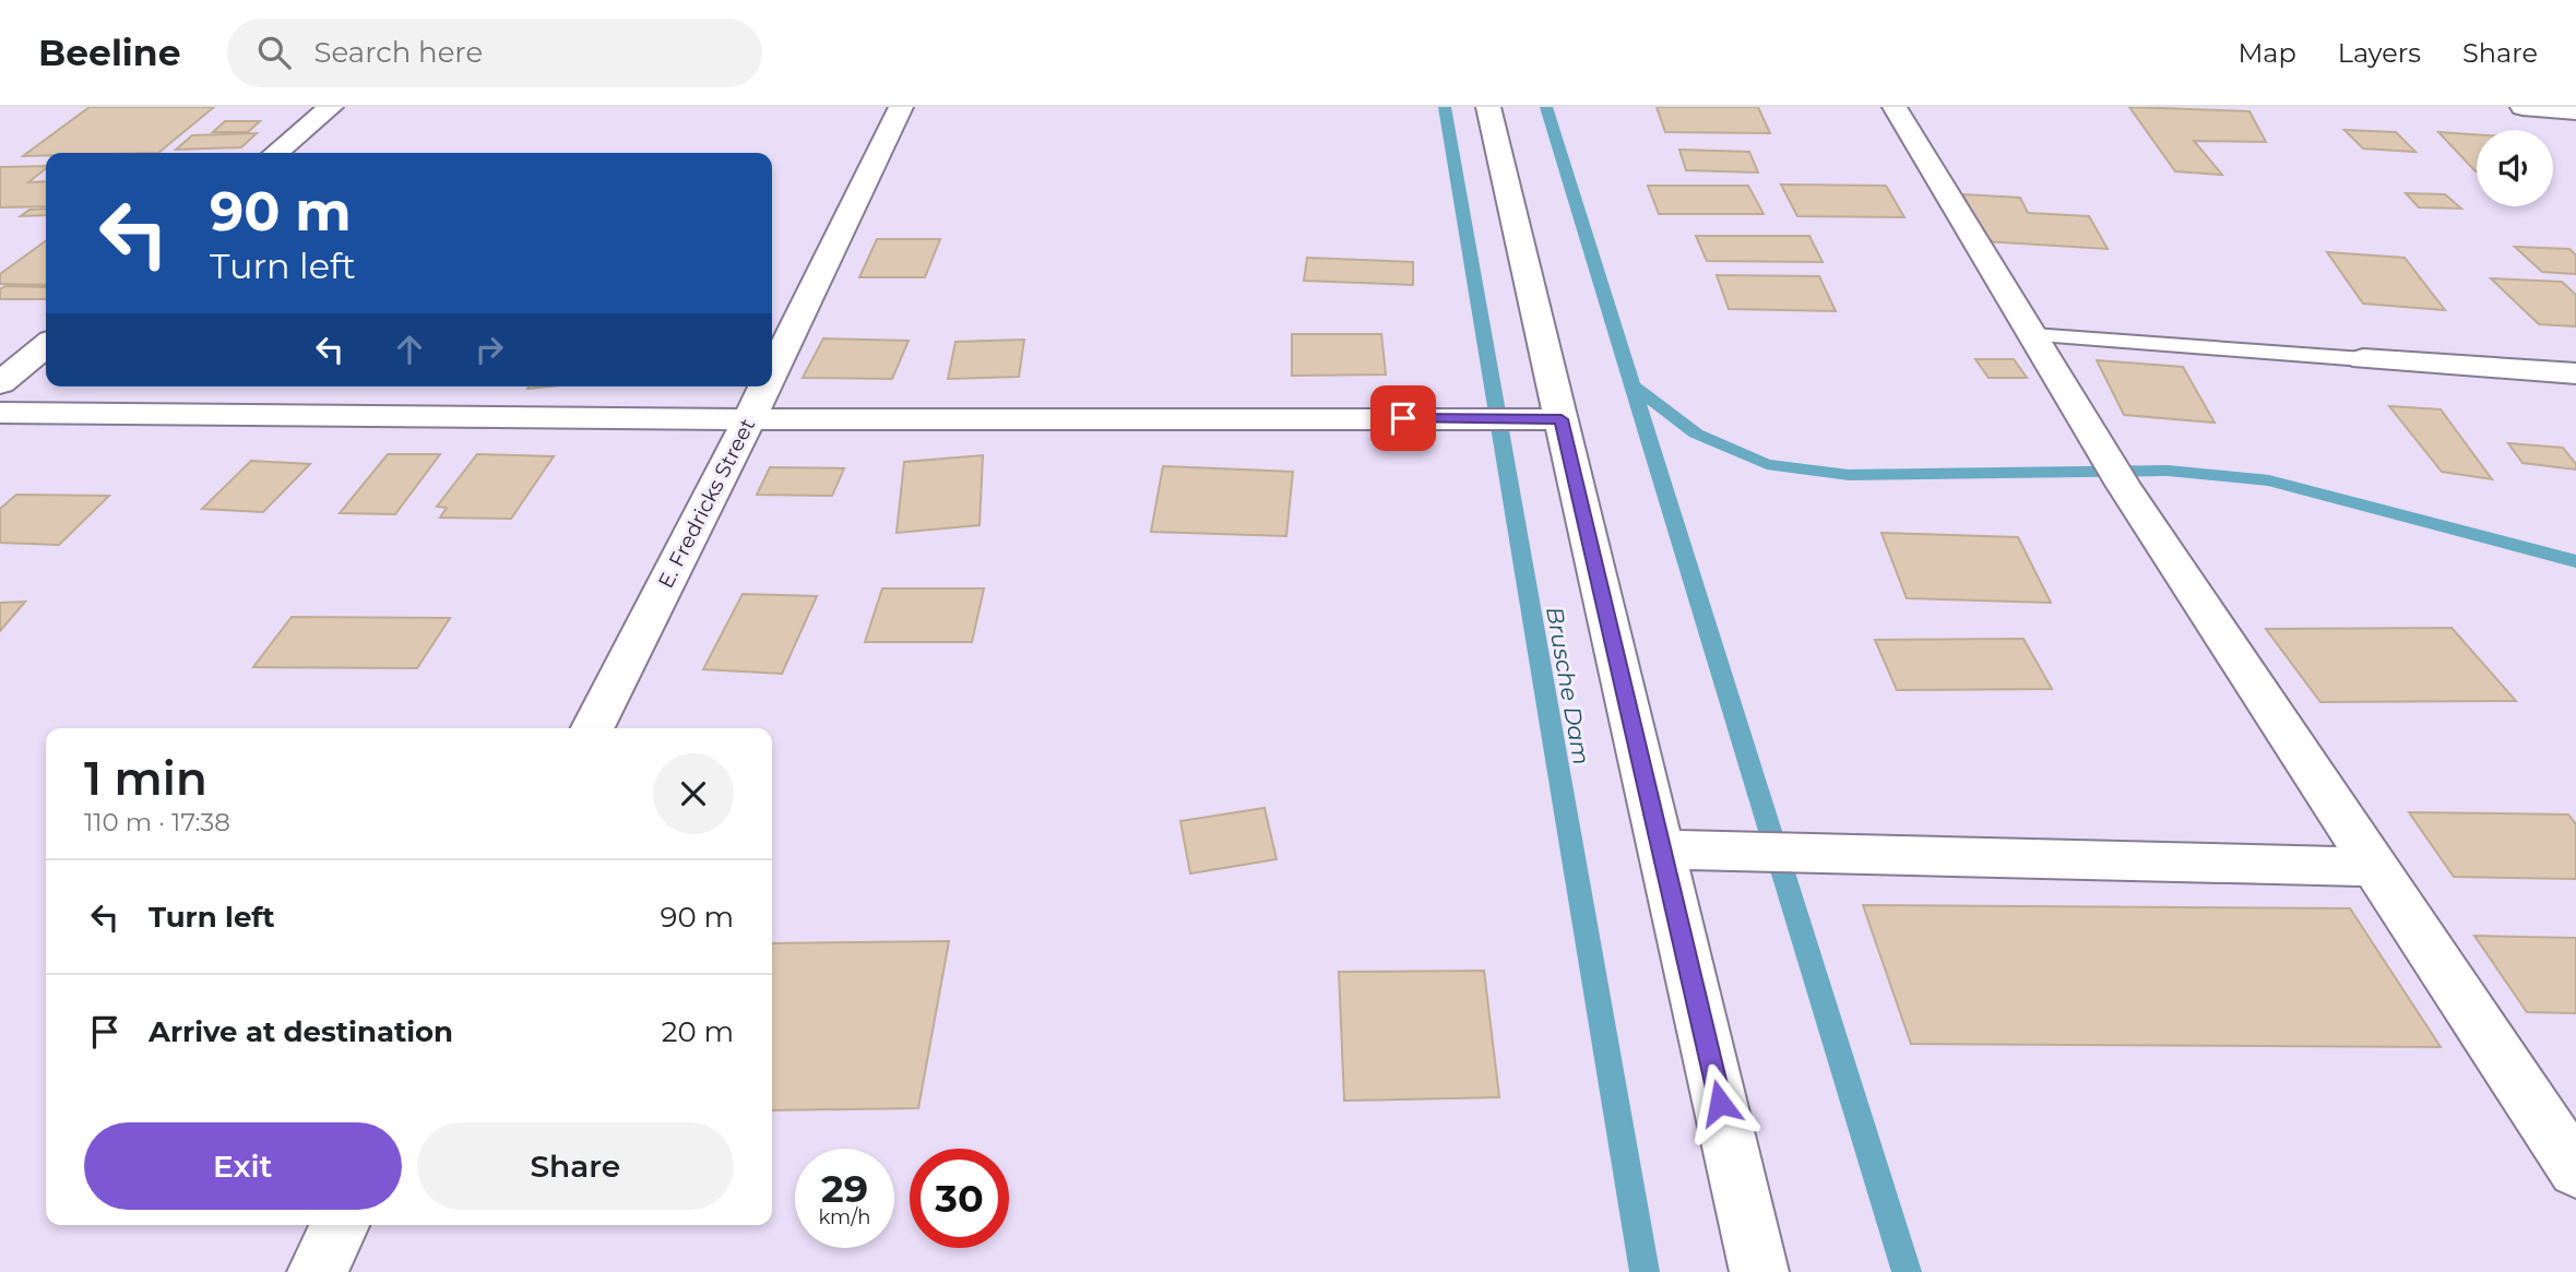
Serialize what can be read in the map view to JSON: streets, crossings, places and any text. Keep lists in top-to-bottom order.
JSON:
{
  "streets": {
    "street": ["E. Fredricks Street"]
  },
  "water": ["Brusche Dam"],
  "page": {
    "header": "Beeline",
    "search": "Search here",
    "nav": ["Map", "Layers", "Share"],
    "turn": ["90 m", "Turn left"],
    "heading": ["1 min", "110 m · 17:38"],
    "list": [
      {
        "name": "Turn left",
        "value": "90 m"
      },
      {
        "name": "Arrive at destination",
        "value": "20 m"
      }
    ],
    "buttons": ["Exit", "Share"],
    "speed": "29 km/h",
    "limit": "30"
  }
}
